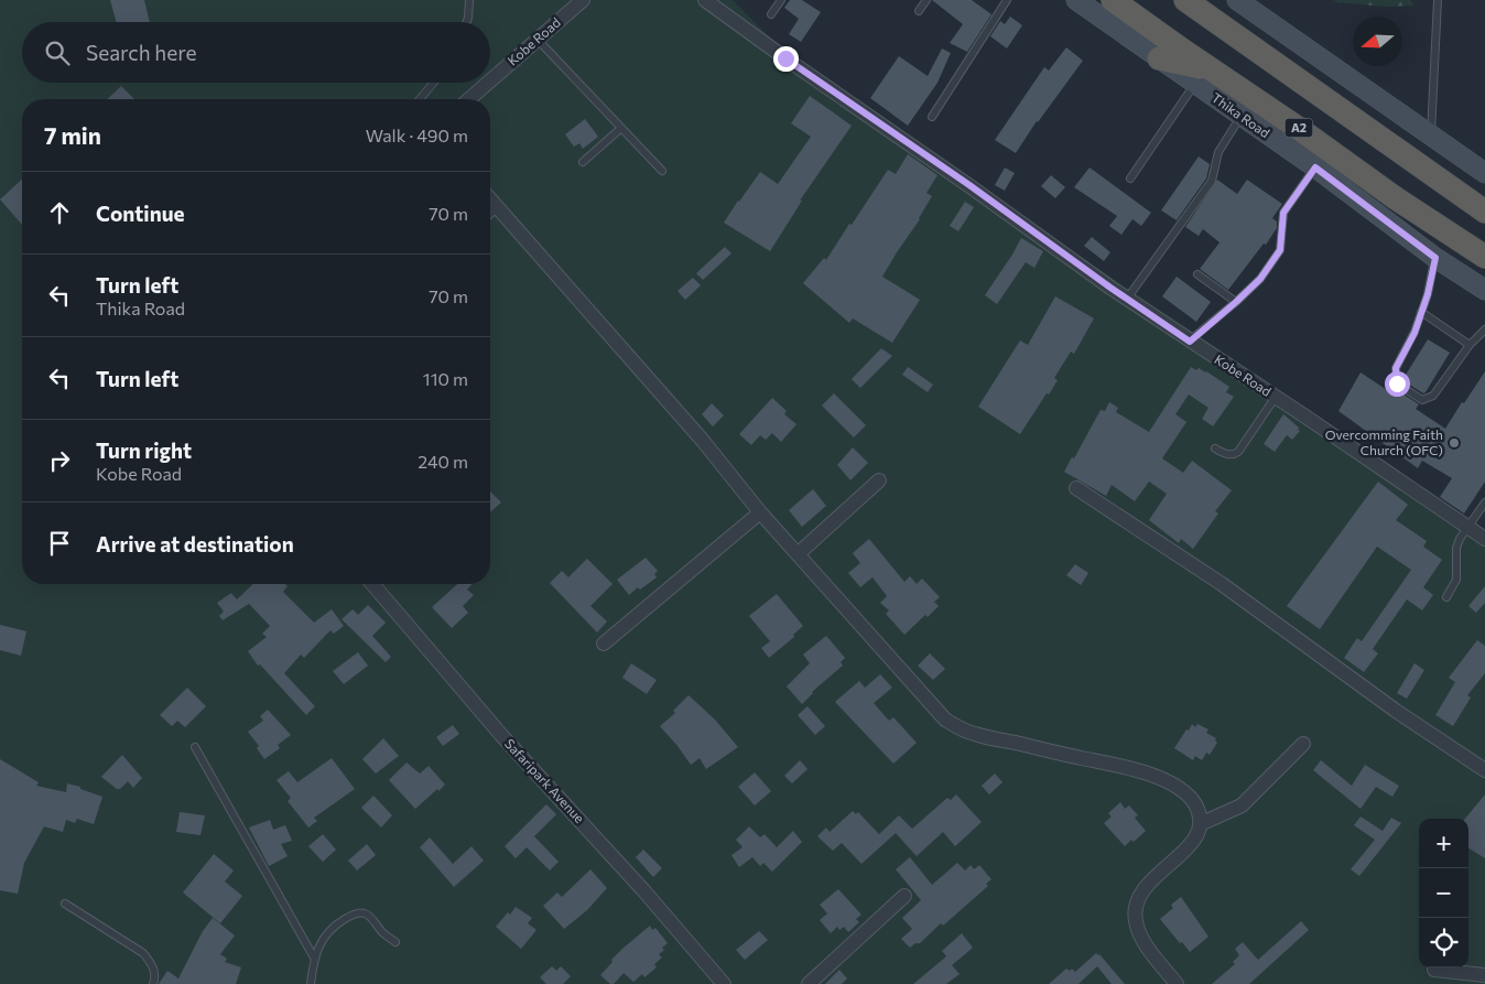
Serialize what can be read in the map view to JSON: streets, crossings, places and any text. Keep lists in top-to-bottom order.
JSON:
{
  "streets": {
    "highway": ["Thika Road", "A2"],
    "street": ["Kobe Road", "Safaripark Avenue"]
  },
  "places": ["Overcomming Faith Church (OFC)"],
  "north": "left",
  "page": {
    "search": "Search here",
    "heading": ["7 min", "Walk · 490 m"],
    "list": [
      ["Continue", "70 m"],
      ["Turn left", "Thika Road", "70 m"],
      ["Turn left", "110 m"],
      ["Turn right", "Kobe Road", "240 m"],
      "Arrive at destination"
    ],
    "map_buttons": ["+", "−"]
  }
}
